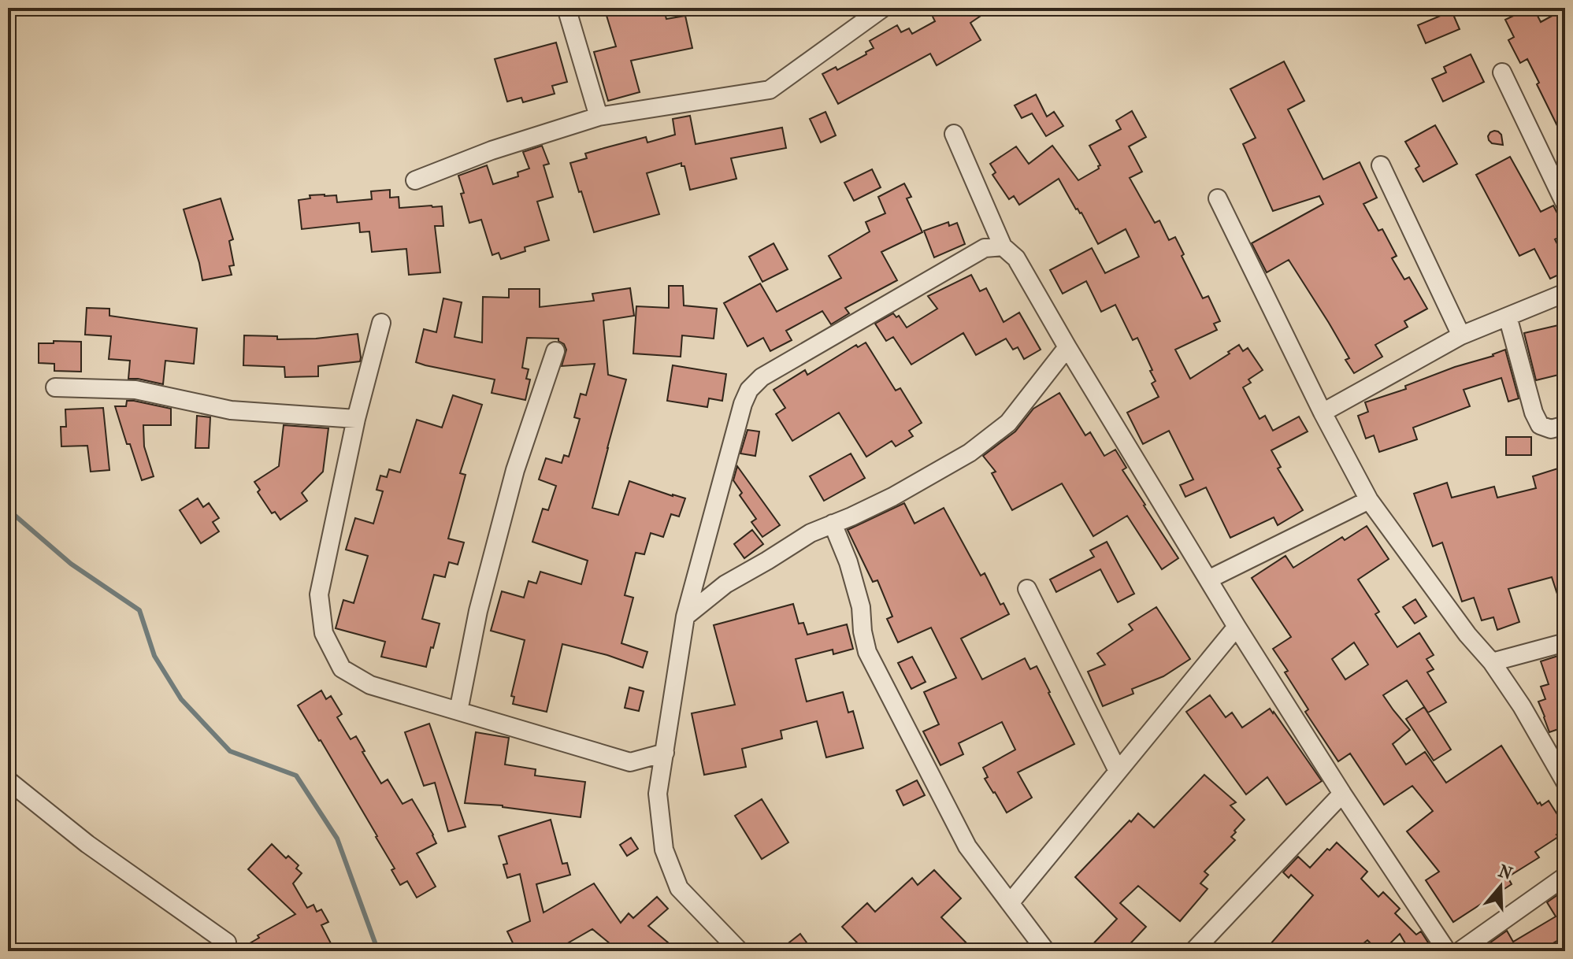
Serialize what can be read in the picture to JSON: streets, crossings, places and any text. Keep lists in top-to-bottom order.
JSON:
{
  "north": "top"
}
